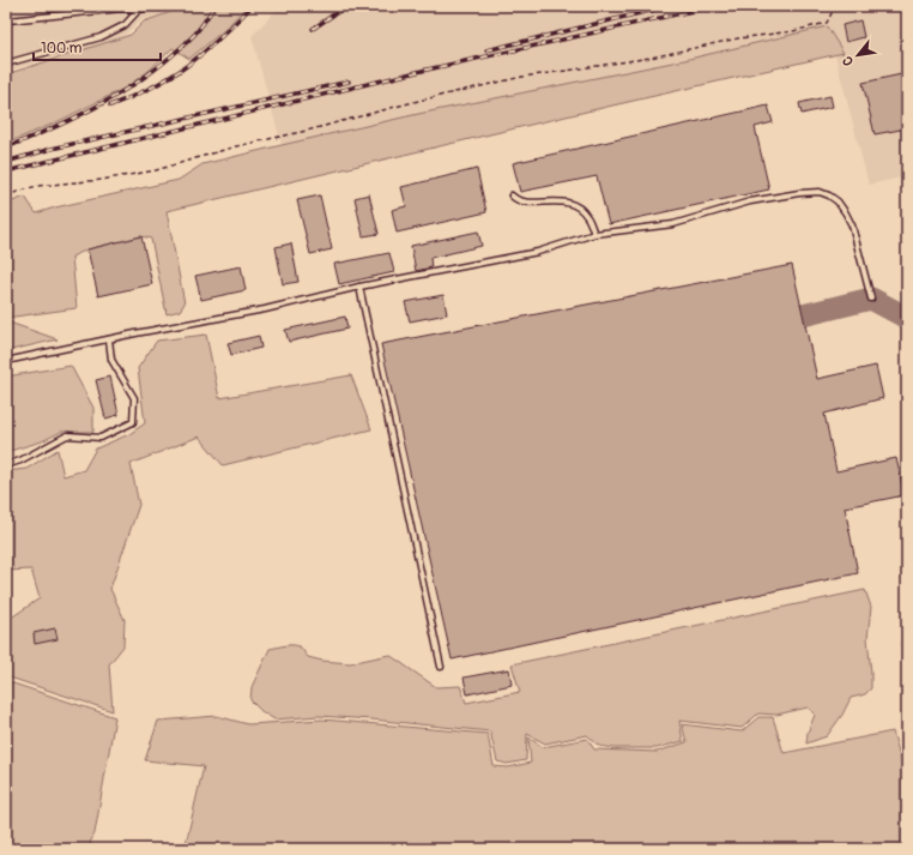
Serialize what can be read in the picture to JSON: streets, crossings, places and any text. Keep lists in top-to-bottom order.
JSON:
{
  "scale_bar": "100 m",
  "north": "bottom left"
}
